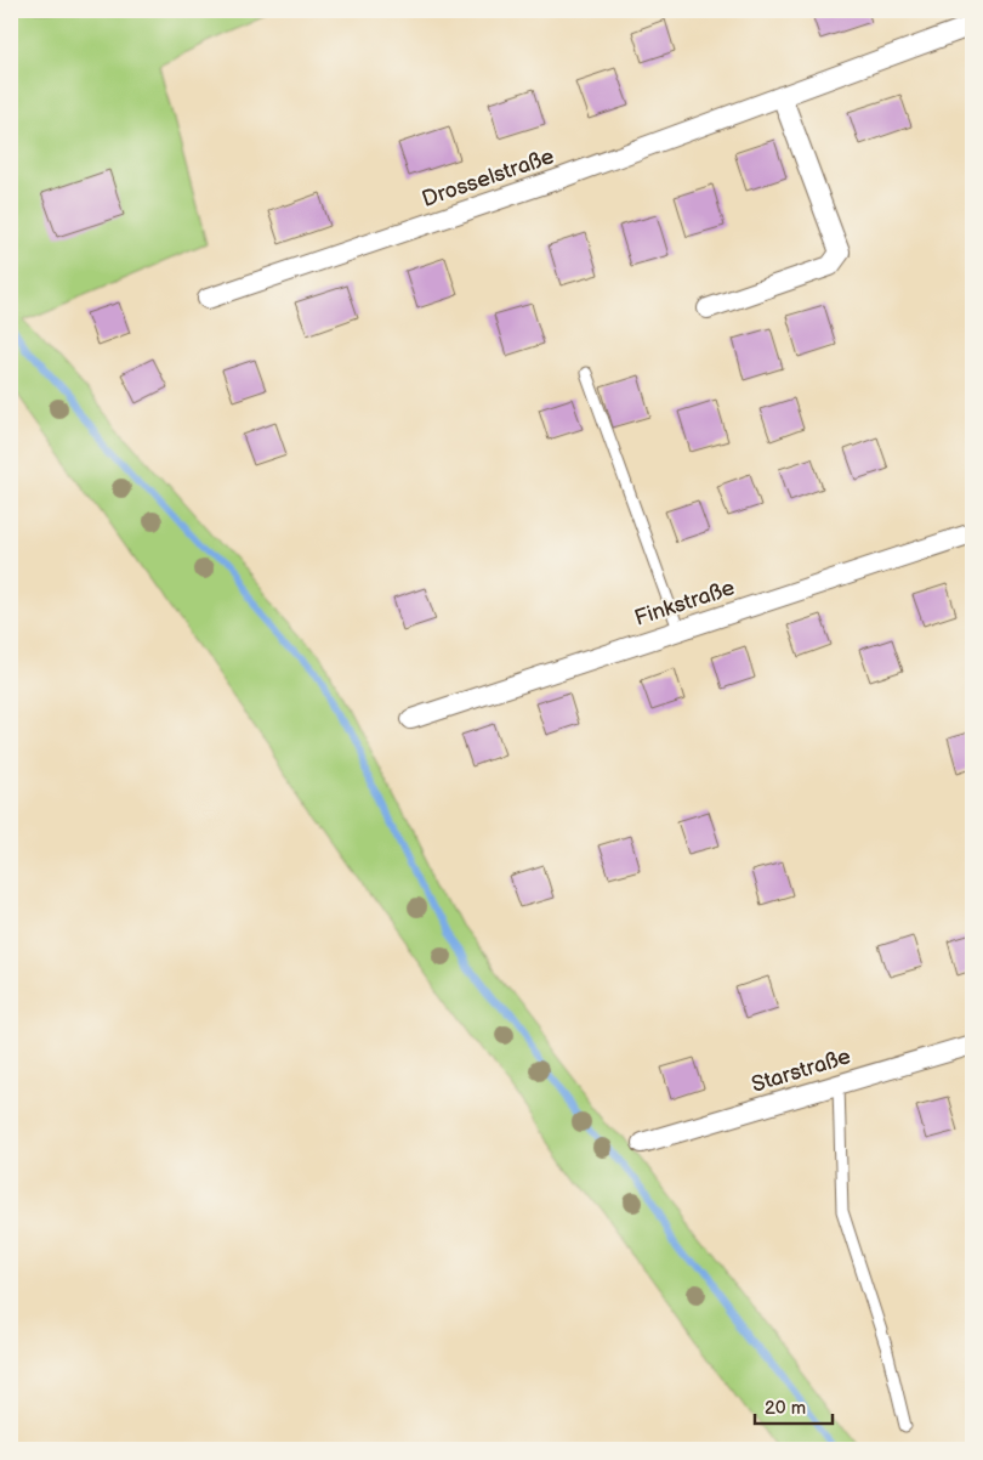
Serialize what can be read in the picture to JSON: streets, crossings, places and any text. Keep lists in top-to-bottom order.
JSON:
{
  "streets": {
    "street": ["Drosselstraße", "Finkstraße", "Starstraße"]
  },
  "scale_bar": "20 m"
}
